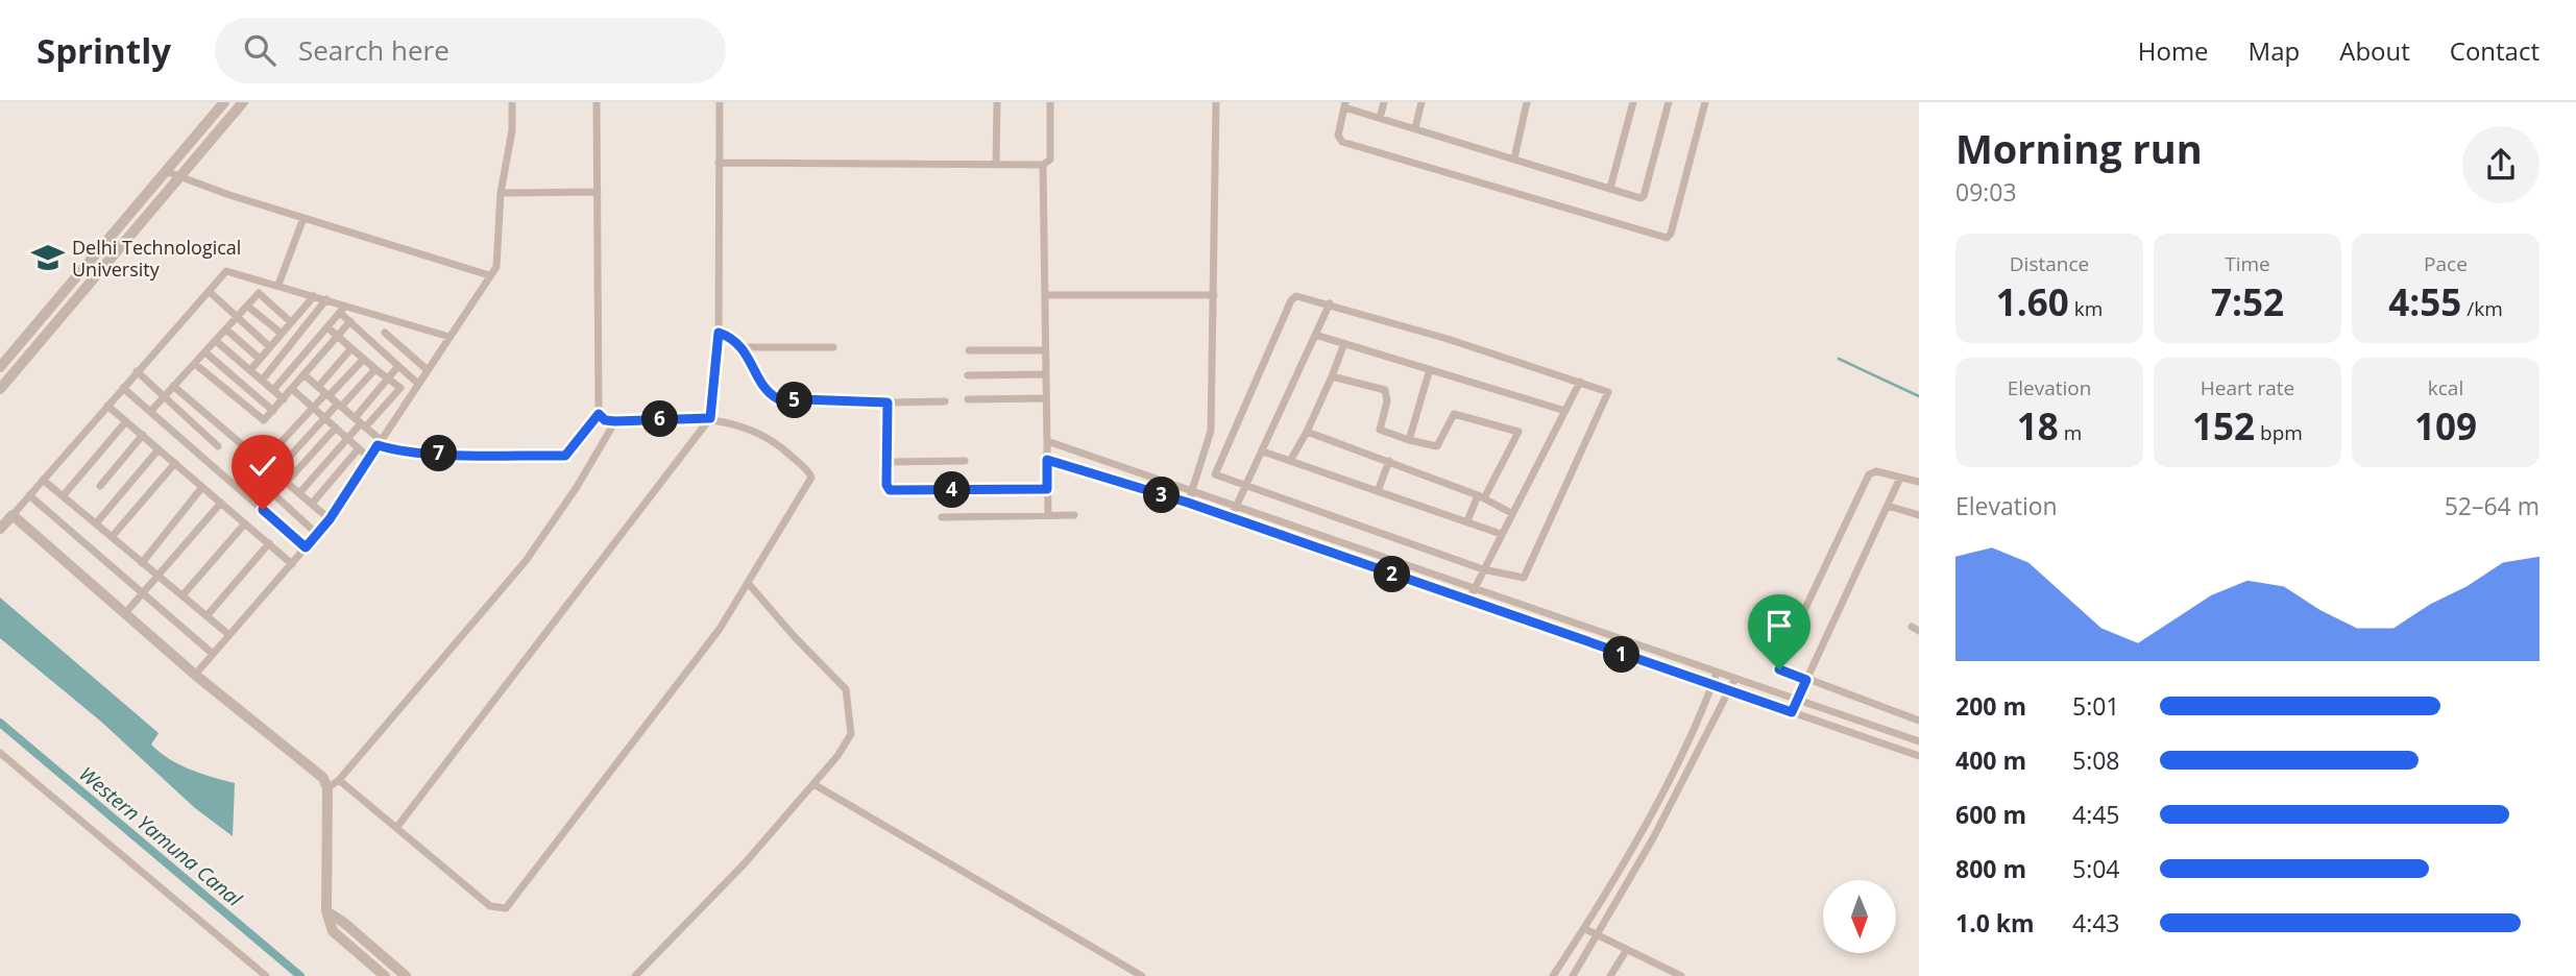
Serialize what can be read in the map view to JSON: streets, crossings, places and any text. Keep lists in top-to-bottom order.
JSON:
{
  "water": ["Western Yamuna Canal"],
  "places": {
    "school or university": ["Delhi Technological University"]
  },
  "north": "bottom",
  "page": {
    "header": "Sprintly",
    "search": "Search here",
    "nav": [
      "Home",
      "Map",
      "About",
      "Contact"
    ],
    "heading": ["Morning run", "09:03"],
    "stats": [
      ["Distance", "1.60 km"],
      ["Time", "7:52"],
      ["Pace", "4:55 /km"],
      ["Elevation", "18 m"],
      ["Heart rate", "152 bpm"],
      ["kcal", "109"]
    ],
    "pins": [
      "5",
      "6",
      "7",
      "4",
      "3",
      "2",
      "1"
    ],
    "chart": ["Elevation", "52–64 m"],
    "list": [
      {
        "name": "200 m",
        "note": "5:01"
      },
      {
        "name": "400 m",
        "note": "5:08"
      },
      {
        "name": "600 m",
        "note": "4:45"
      },
      {
        "name": "800 m",
        "note": "5:04"
      },
      {
        "name": "1.0 km",
        "note": "4:43"
      }
    ]
  }
}
